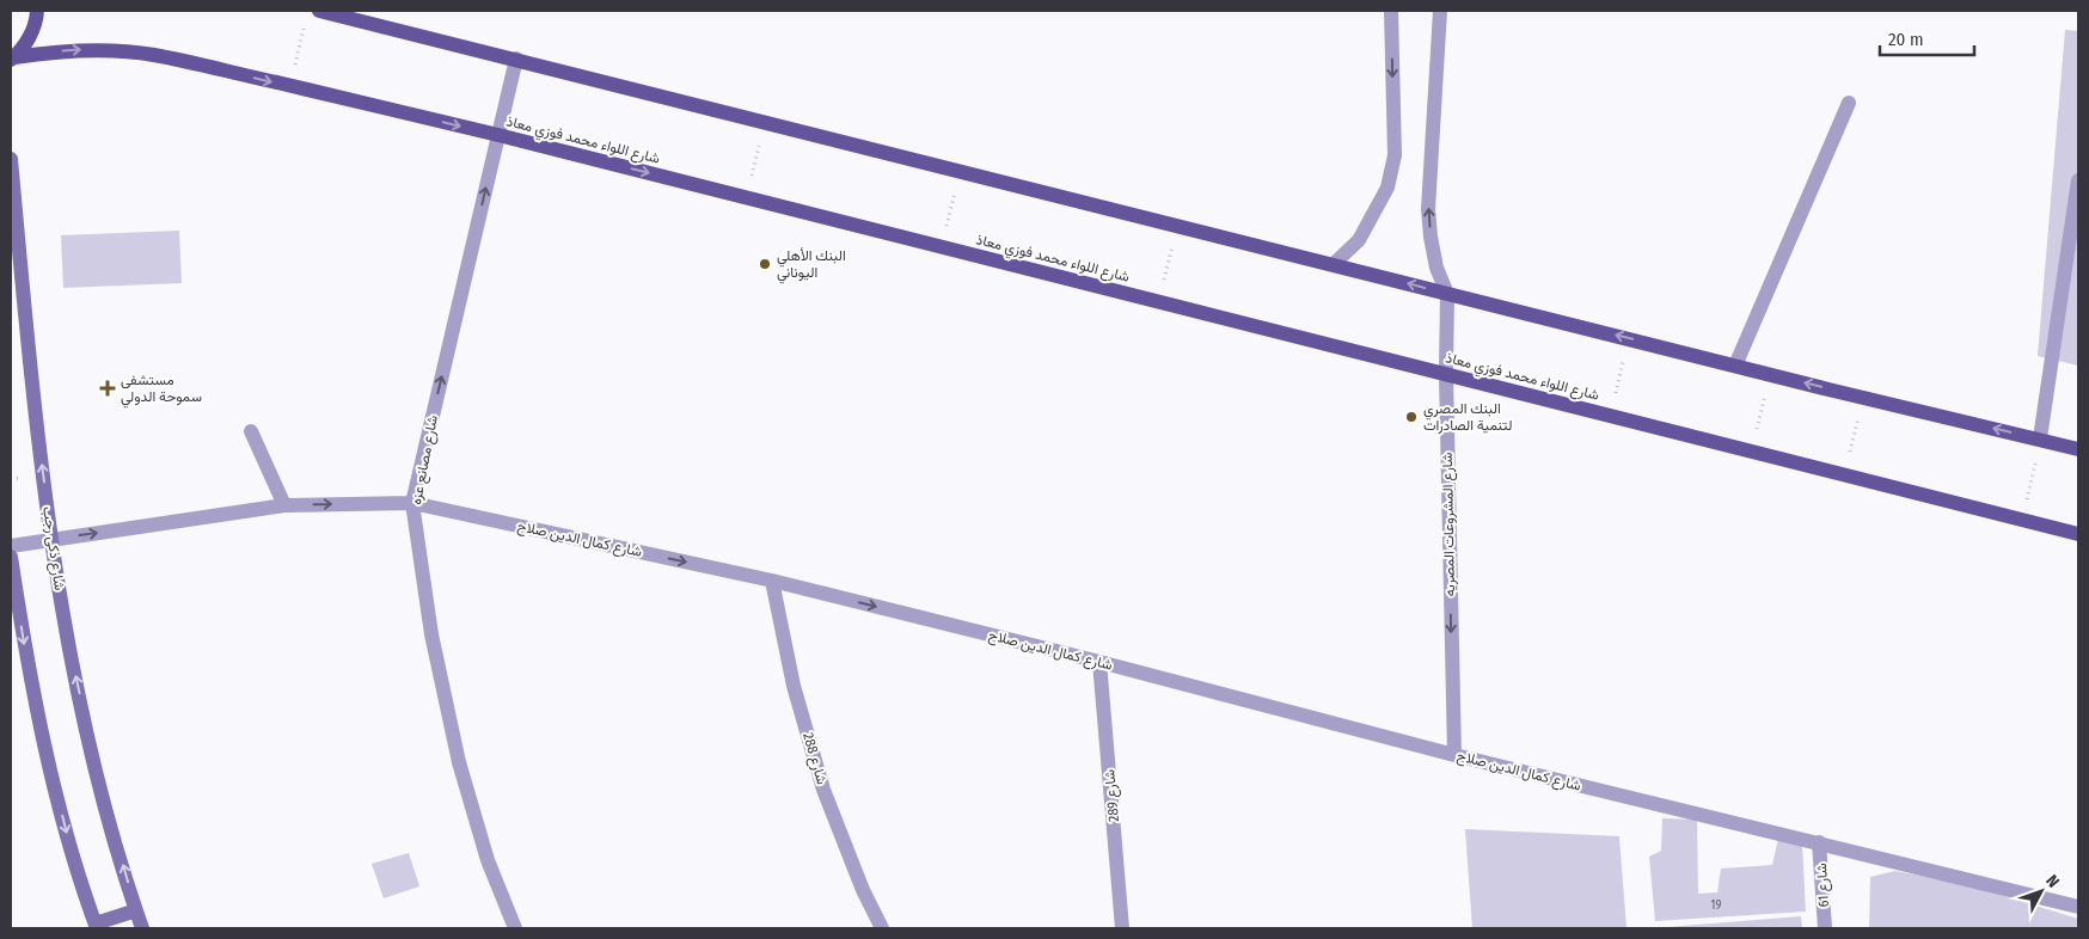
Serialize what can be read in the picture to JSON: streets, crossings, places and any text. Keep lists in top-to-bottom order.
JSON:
{
  "streets": {
    "main road": ["شارع اللواء محمد فوزي معاذ", "شارع ذكى رجب"],
    "street": [
      "شارع مصانع عزه",
      "شارع المشروعات المصريه",
      "شارع كمال الدين صلاح",
      "شارع 288",
      "شارع 289",
      "شارع 61"
    ]
  },
  "crossings": [
    ["شارع اللواء محمد فوزي معاذ", "شارع مصانع عزه"],
    ["شارع اللواء محمد فوزي معاذ", "شارع المشروعات المصريه"],
    ["شارع مصانع عزه", "شارع كمال الدين صلاح"],
    ["شارع المشروعات المصريه", "شارع كمال الدين صلاح"],
    ["شارع كمال الدين صلاح", "شارع ذكى رجب"],
    ["شارع كمال الدين صلاح", "شارع 288"],
    ["شارع كمال الدين صلاح", "شارع 289"],
    ["شارع كمال الدين صلاح", "شارع 61"]
  ],
  "one_way": ["شارع مصانع عزه", "شارع كمال الدين صلاح"],
  "places": {
    "other": ["البنك الأهلي اليوناني", "البنك المصري لتنمية الصادرات"],
    "health": ["مستشفى سموحة الدولي"]
  },
  "house_numbers": ["19"],
  "scale_bar": "20 m",
  "north": "top right"
}
